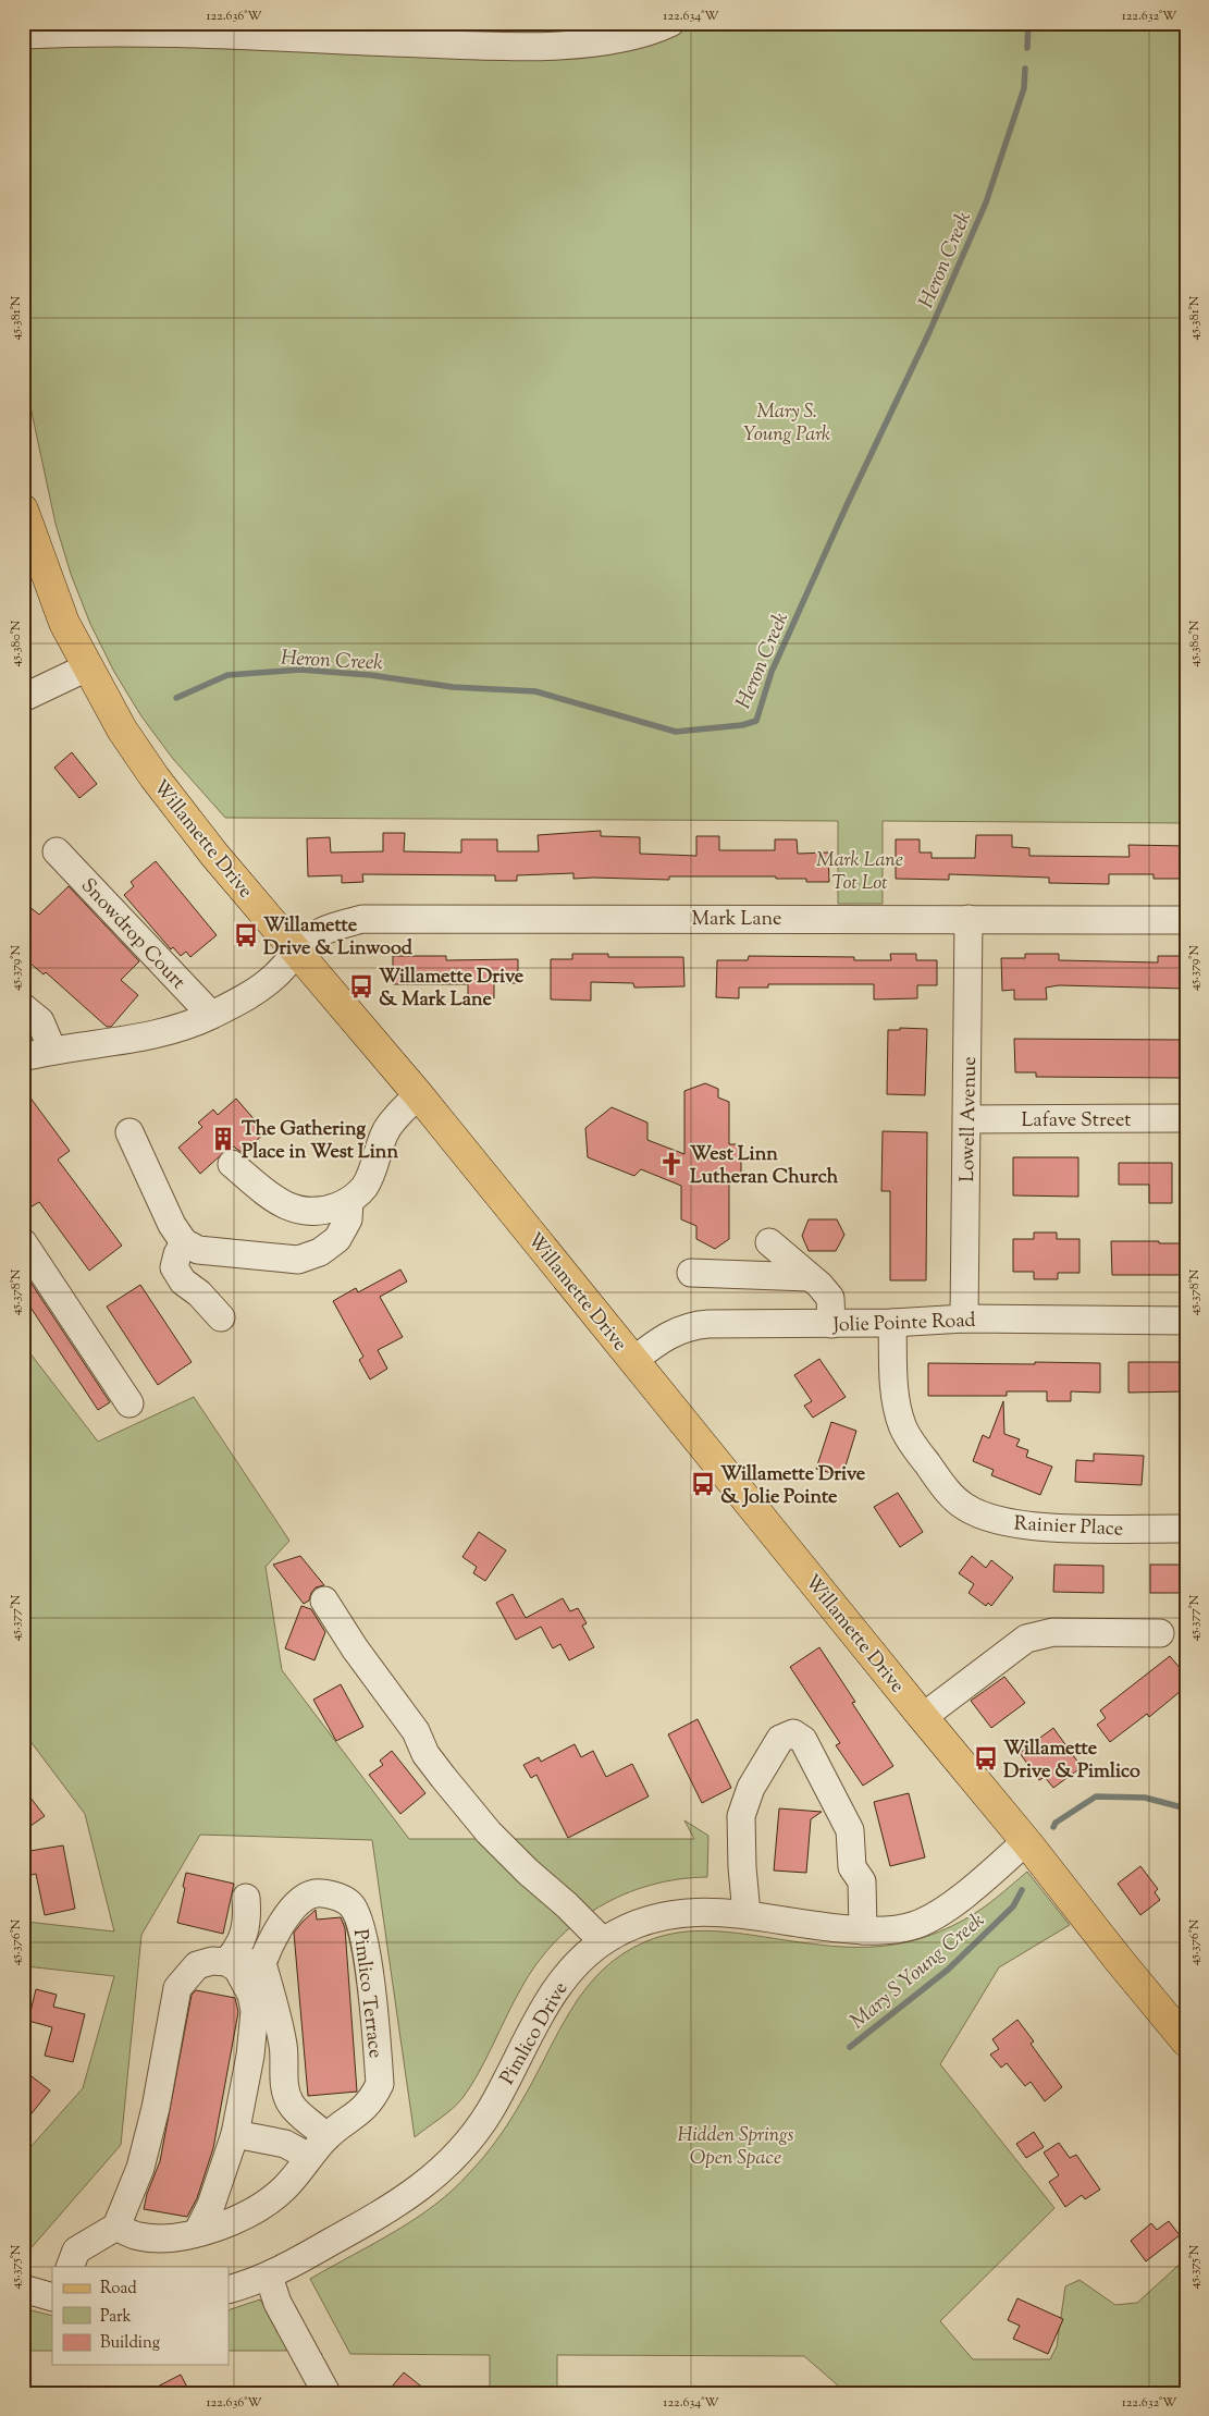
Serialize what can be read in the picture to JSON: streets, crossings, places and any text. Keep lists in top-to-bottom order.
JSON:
{
  "streets": {
    "main road": ["Willamette Drive"],
    "street": [
      "Mark Lane",
      "Snowdrop Court",
      "Lowell Avenue",
      "Lafave Street",
      "Jolie Pointe Road",
      "Rainier Place",
      "Pimlico Terrace",
      "Pimlico Drive"
    ]
  },
  "crossings": [
    ["Willamette Drive", "Mark Lane"],
    ["Willamette Drive", "Jolie Pointe Road"],
    ["Willamette Drive", "Pimlico Drive"],
    ["Mark Lane", "Snowdrop Court"],
    ["Mark Lane", "Lowell Avenue"],
    ["Lowell Avenue", "Lafave Street"],
    ["Lowell Avenue", "Jolie Pointe Road"],
    ["Jolie Pointe Road", "Rainier Place"]
  ],
  "water": ["Heron Creek", "Mary S Young Creek"],
  "parks": ["Mary S. Young Park", "Mark Lane Tot Lot", "Hidden Springs Open Space"],
  "places": {
    "bus stop": [
      "Willamette Drive & Linwood",
      "Willamette Drive & Mark Lane",
      "Willamette Drive & Jolie Pointe",
      "Willamette Drive & Pimlico"
    ],
    "building": ["The Gathering Place in West Linn"],
    "church": ["West Linn Lutheran Church"]
  },
  "legend": ["Road", "Park", "Building"],
  "coordinates": [
    "122.636°W",
    "122.634°W",
    "122.632°W",
    "45.381°N",
    "45.380°N",
    "45.379°N",
    "45.378°N",
    "45.377°N",
    "45.376°N",
    "45.375°N"
  ]
}
